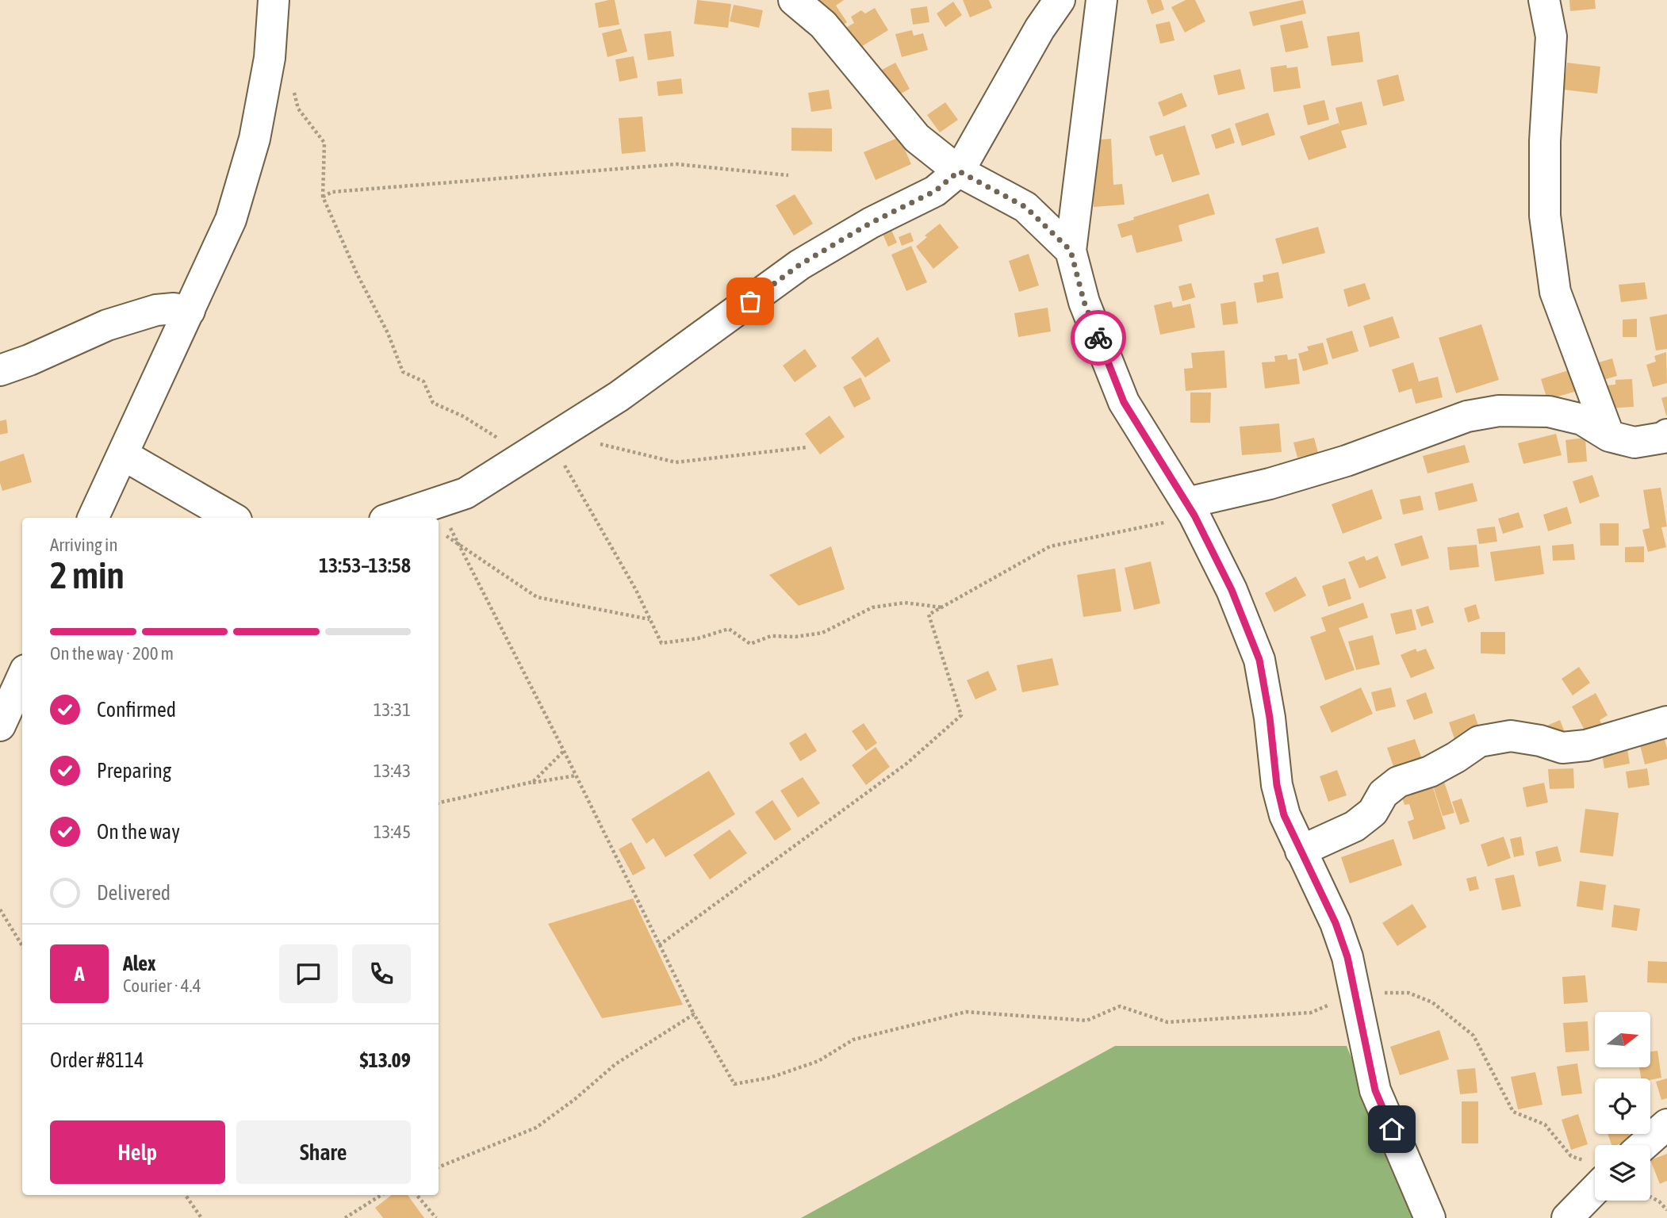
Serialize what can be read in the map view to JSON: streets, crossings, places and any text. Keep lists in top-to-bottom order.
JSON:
{
  "north": "right",
  "page": {
    "heading": ["2 min", "Arriving in", "13:53–13:58"],
    "panel": [
      "Alex",
      "Courier · 4.4",
      "Order #8114",
      "$13.09"
    ],
    "bar": "On the way · 200 m",
    "list": [
      ["Confirmed", "13:31"],
      ["Preparing", "13:43"],
      ["On the way", "13:45"],
      "Delivered"
    ],
    "round": "A",
    "buttons": ["Help", "Share"]
  }
}
